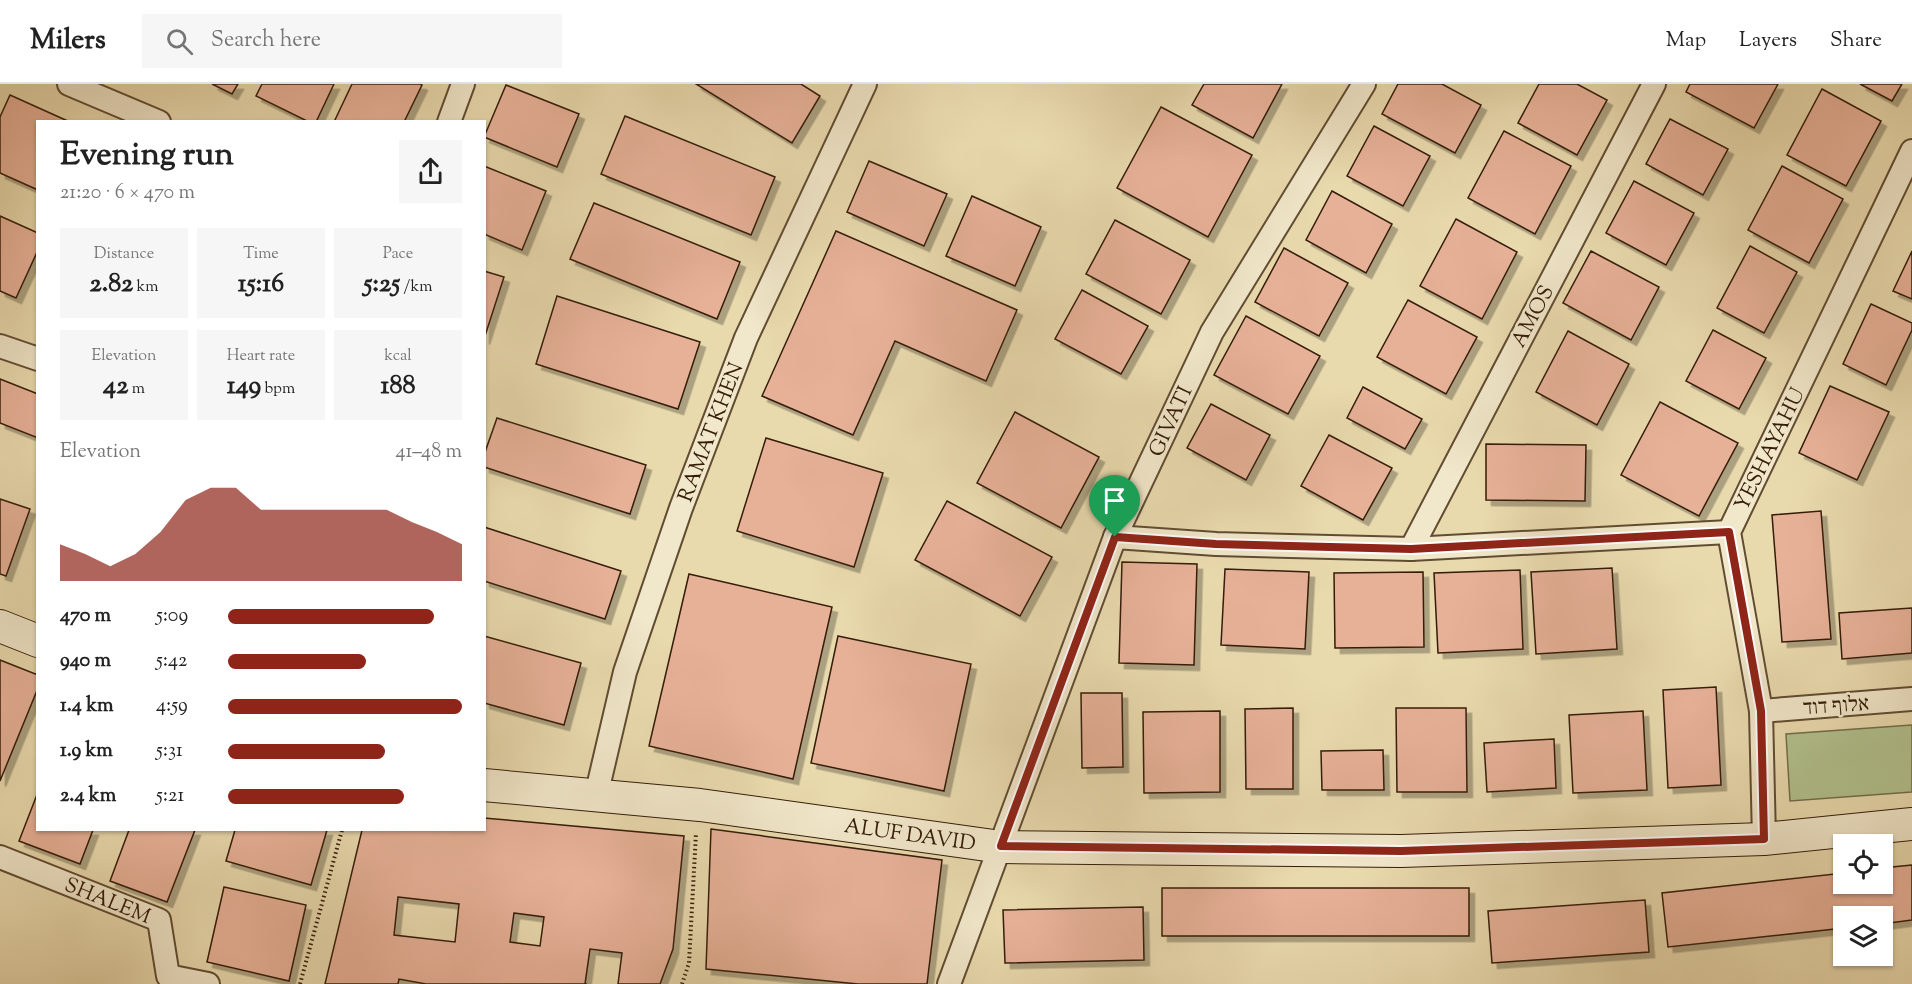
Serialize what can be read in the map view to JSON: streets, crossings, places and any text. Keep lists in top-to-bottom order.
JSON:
{
  "streets": {
    "street": [
      "AMOS",
      "GIVATI",
      "RAMAT KHEN",
      "YESHAYAHU",
      "אלוף דוד",
      "ALUF DAVID",
      "SHALEM"
    ]
  },
  "crossings": [
    ["GIVATI", "ALUF DAVID"],
    ["RAMAT KHEN", "ALUF DAVID"],
    ["YESHAYAHU", "אלוף דוד"],
    ["YESHAYAHU", "ALUF DAVID"]
  ],
  "page": {
    "header": "Milers",
    "search": "Search here",
    "nav": ["Map", "Layers", "Share"],
    "heading": ["Evening run", "21:20 · 6 × 470 m"],
    "stats": [
      ["Distance", "2.82 km"],
      ["Time", "15:16"],
      ["Pace", "5:25 /km"],
      ["Elevation", "42 m"],
      ["Heart rate", "149 bpm"],
      ["kcal", "188"]
    ],
    "chart": ["Elevation", "41–48 m"],
    "list": [
      {
        "name": "470 m",
        "note": "5:09"
      },
      {
        "name": "940 m",
        "note": "5:42"
      },
      {
        "name": "1.4 km",
        "note": "4:59"
      },
      {
        "name": "1.9 km",
        "note": "5:31"
      },
      {
        "name": "2.4 km",
        "note": "5:21"
      }
    ]
  }
}
